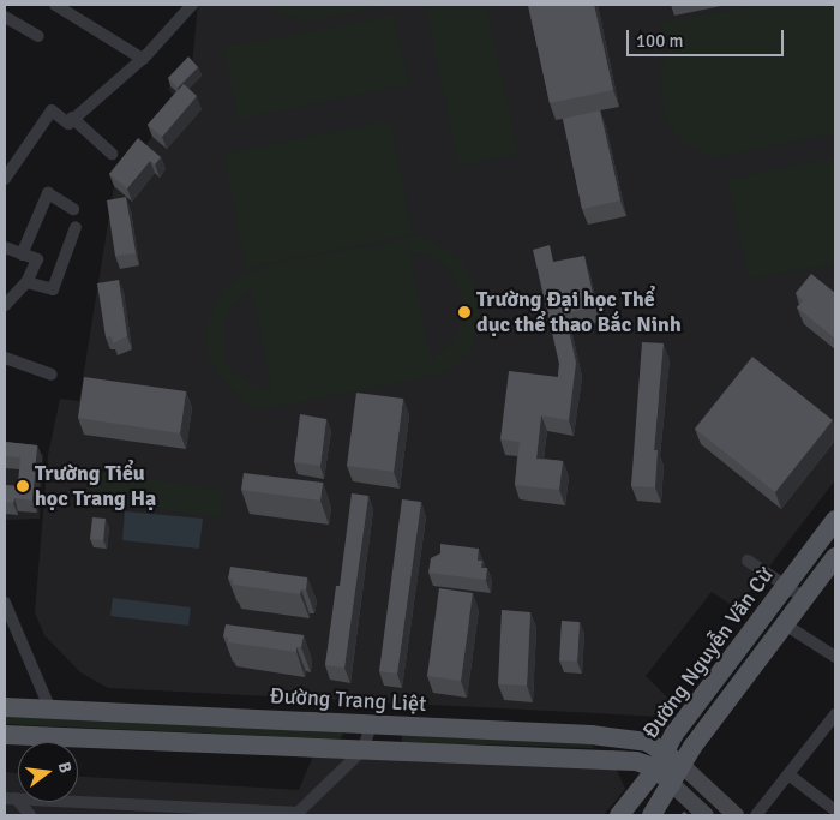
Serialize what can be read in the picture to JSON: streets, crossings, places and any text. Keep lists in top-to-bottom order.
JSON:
{
  "streets": {
    "main road": ["Đường Nguyễn Văn Cừ", "Đường Trang Liệt"]
  },
  "crossings": [
    ["Đường Nguyễn Văn Cừ", "Đường Trang Liệt"]
  ],
  "places": ["Trường Đại học Thể dục thể thao Bắc Ninh", "Trường Tiểu học Trang Hạ"],
  "scale_bar": "100 m",
  "north": "right"
}
